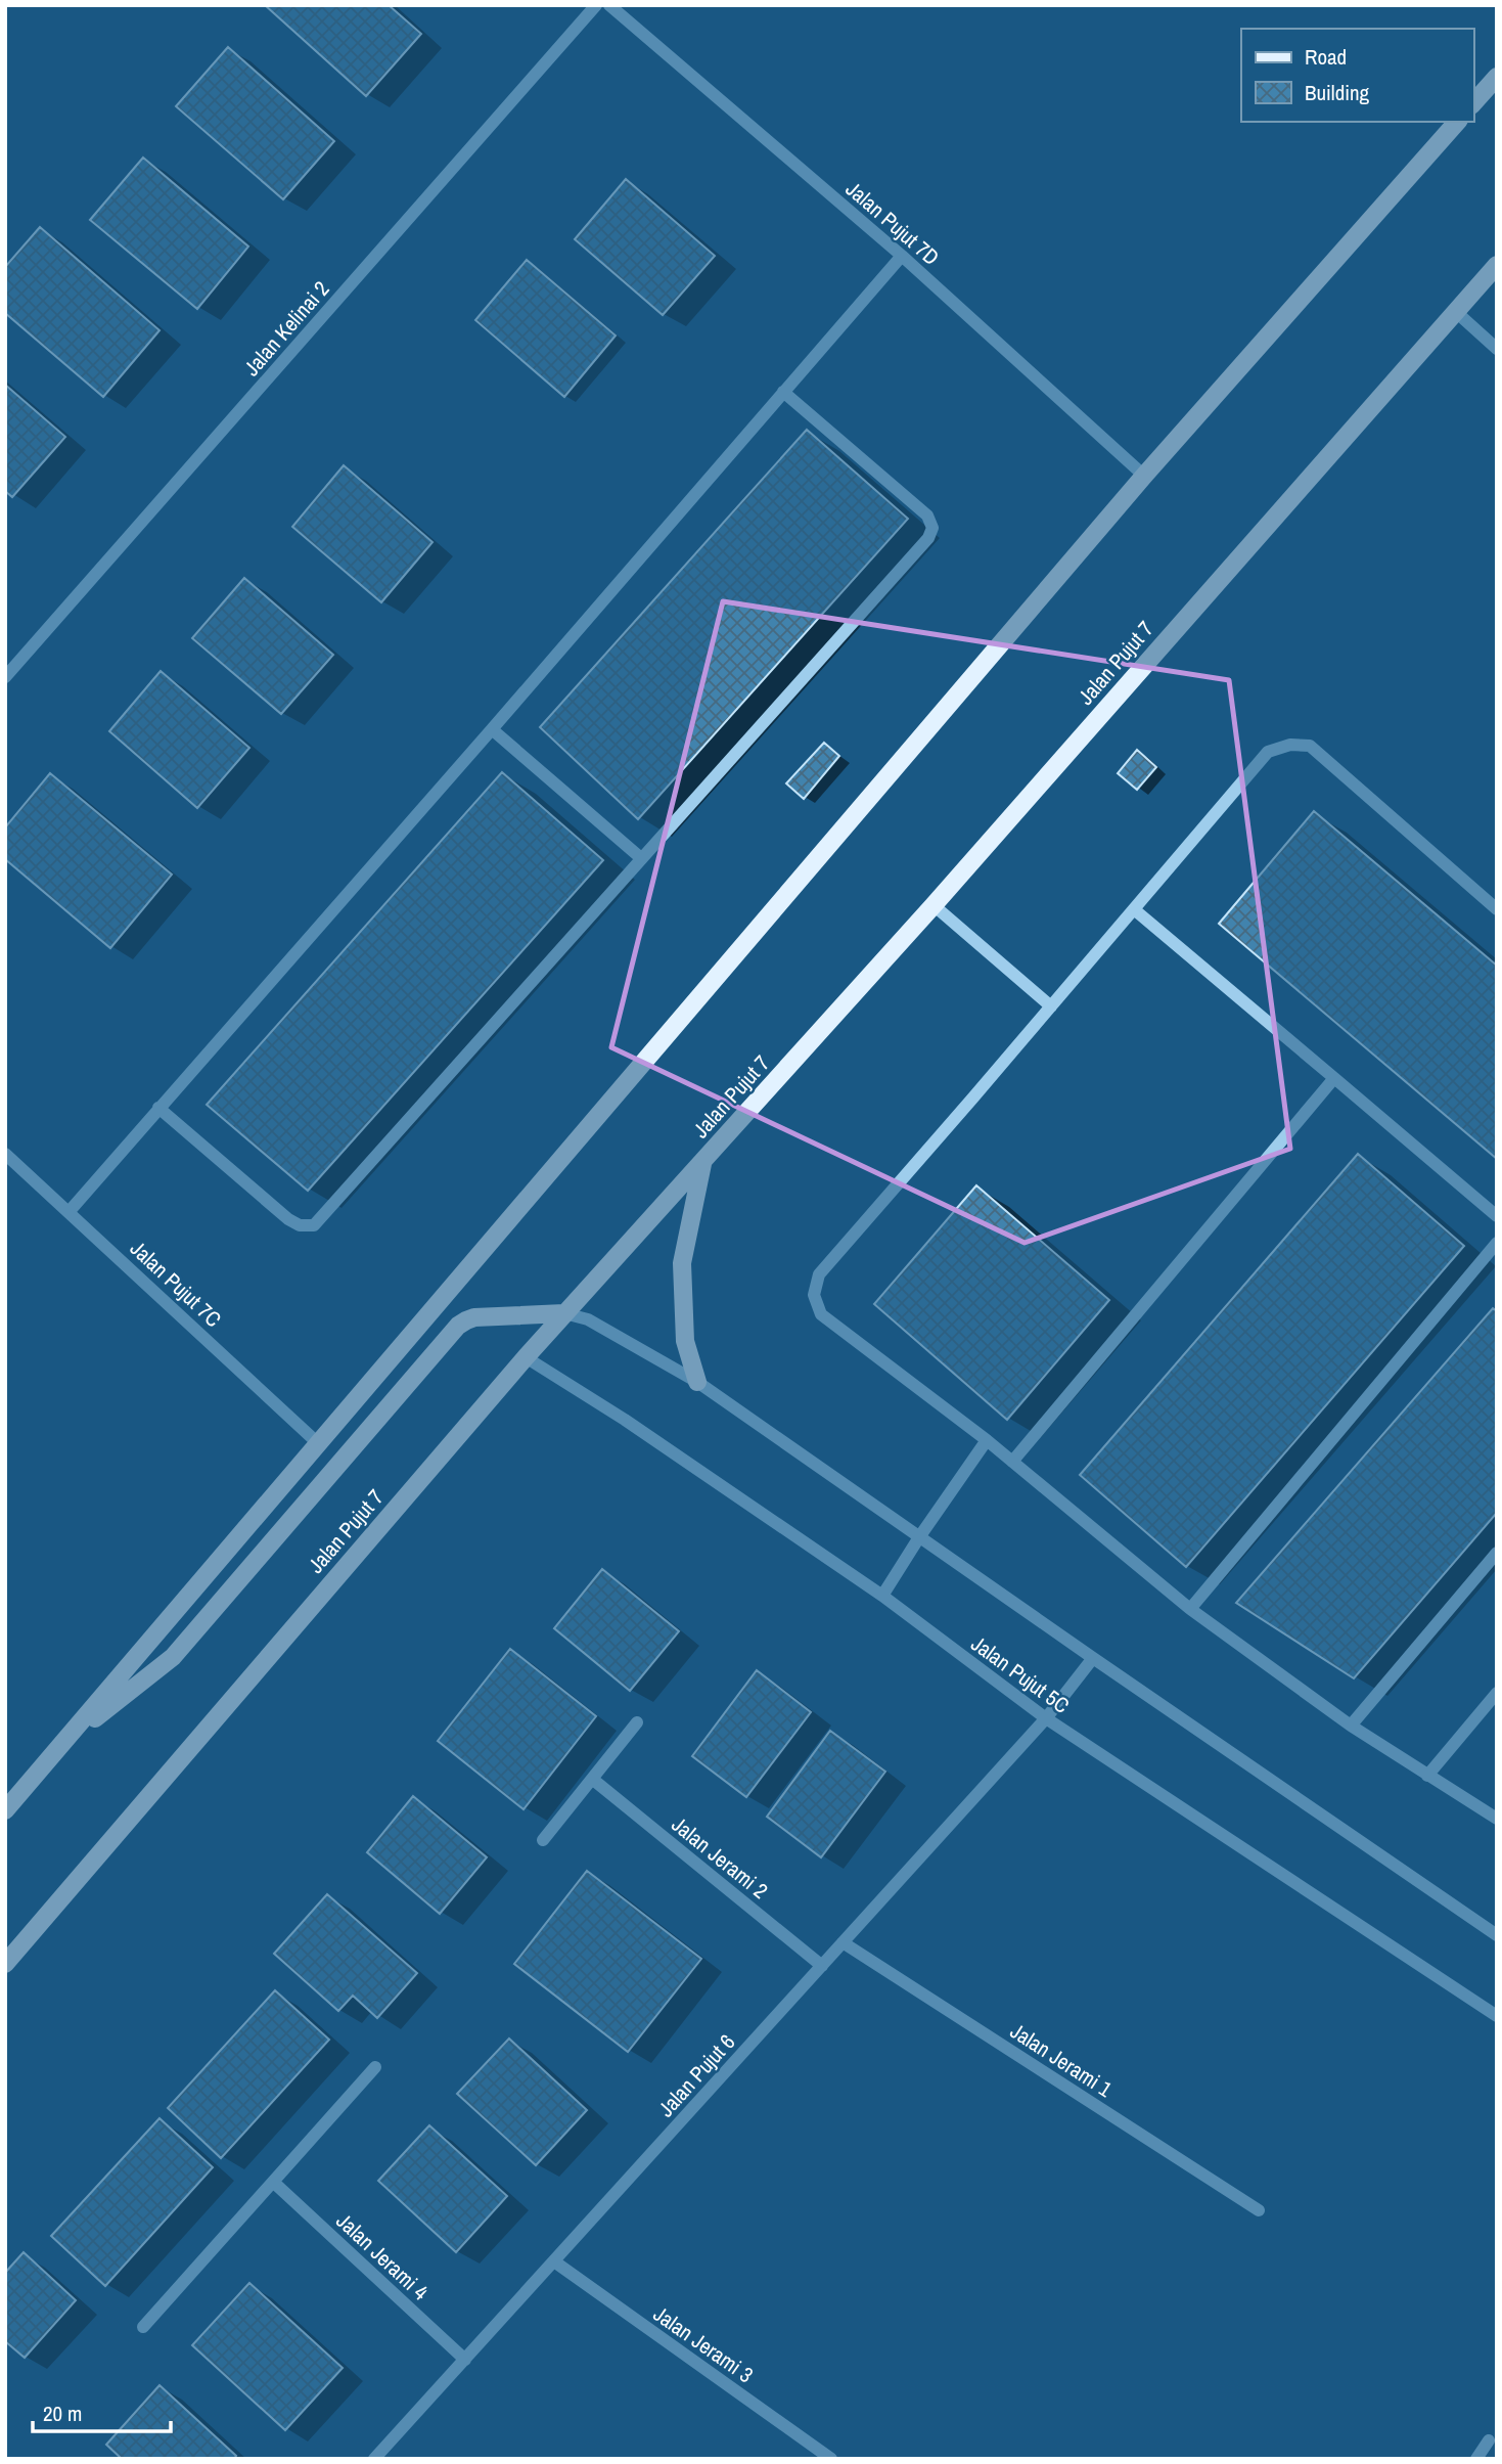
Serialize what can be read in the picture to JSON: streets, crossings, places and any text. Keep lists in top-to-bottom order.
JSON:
{
  "streets": {
    "main road": ["Jalan Pujut 7"],
    "street": [
      "Jalan Pujut 7D",
      "Jalan Kelinai 2",
      "Jalan Pujut 7C",
      "Jalan Pujut 5C",
      "Jalan Jerami 2",
      "Jalan Jerami 1",
      "Jalan Pujut 6",
      "Jalan Jerami 4",
      "Jalan Jerami 3"
    ]
  },
  "crossings": [
    ["Jalan Pujut 7", "Jalan Pujut 5C"],
    ["Jalan Pujut 5C", "Jalan Pujut 6"],
    ["Jalan Jerami 2", "Jalan Pujut 6"],
    ["Jalan Jerami 1", "Jalan Pujut 6"],
    ["Jalan Pujut 6", "Jalan Jerami 4"],
    ["Jalan Pujut 6", "Jalan Jerami 3"]
  ],
  "legend": ["Road", "Building"],
  "scale_bar": "20 m"
}
